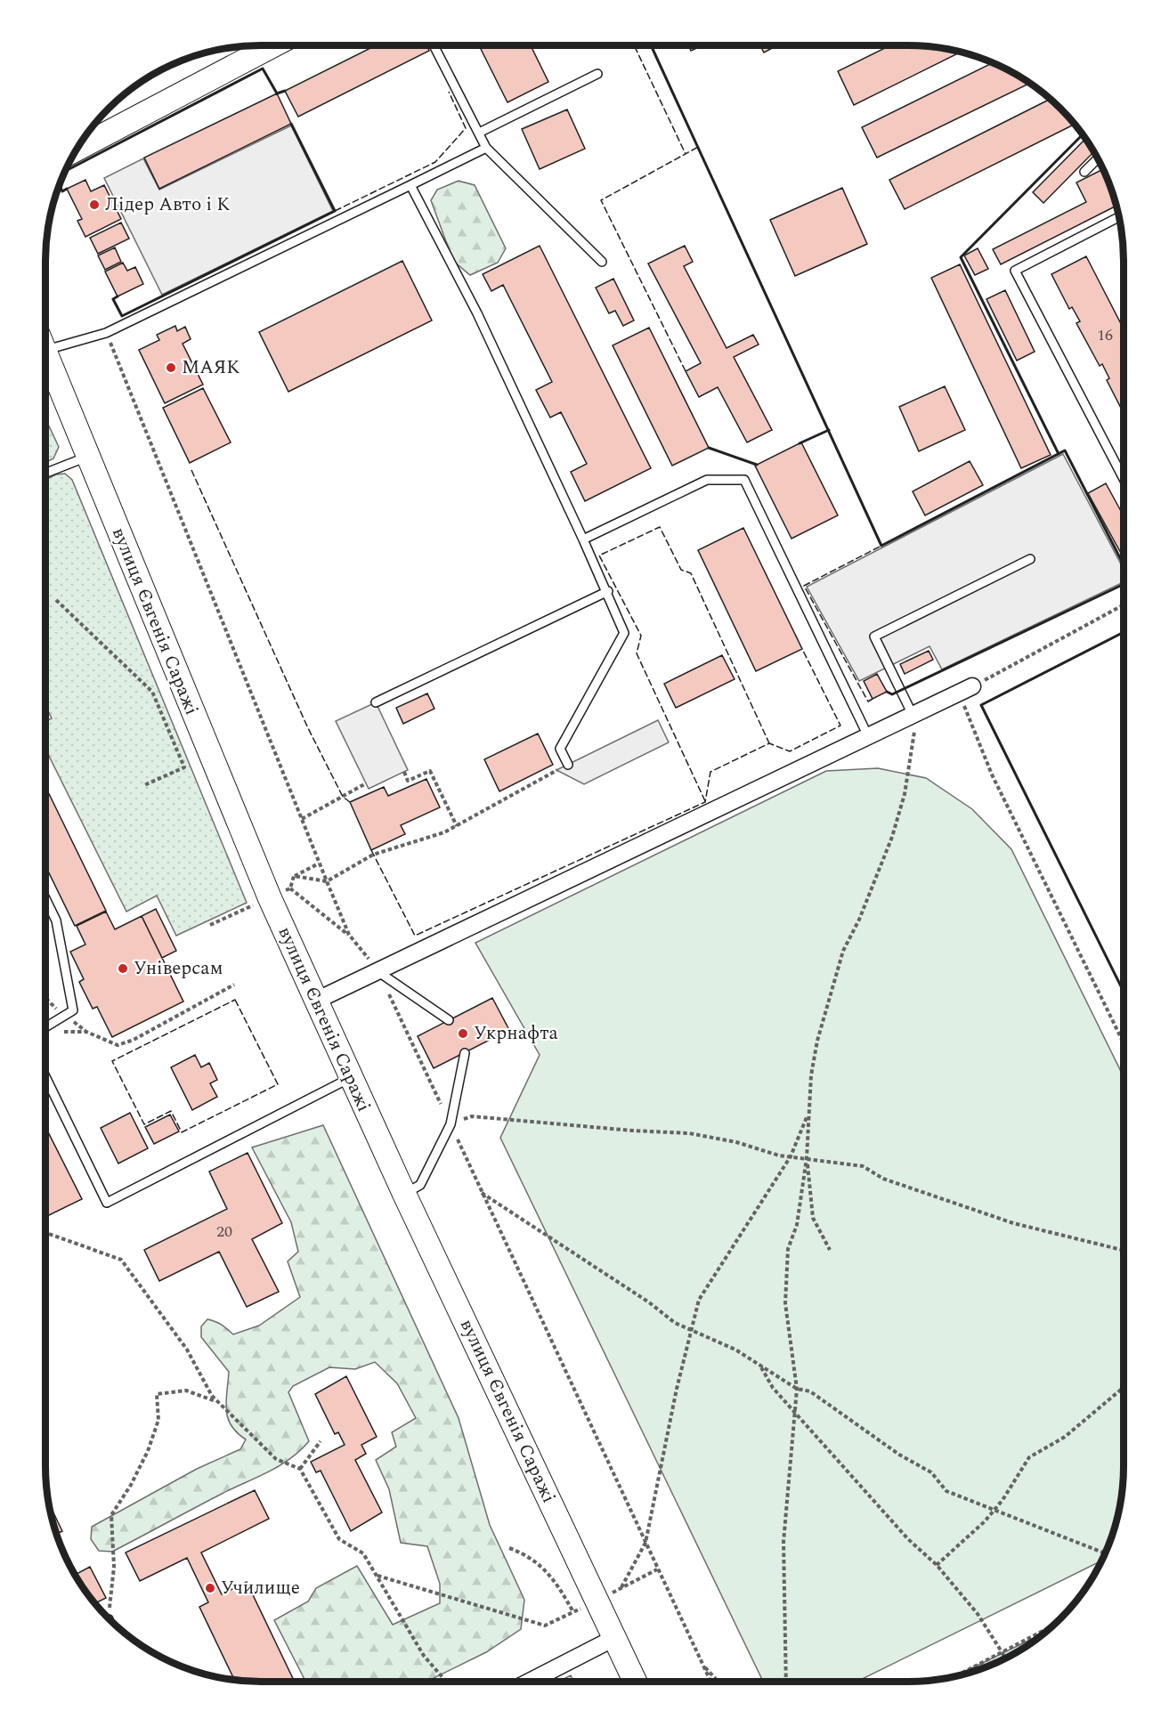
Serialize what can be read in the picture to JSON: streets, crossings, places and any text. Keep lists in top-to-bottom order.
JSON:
{
  "streets": {
    "main road": ["вулиця Євгенія Саражі"]
  },
  "places": [
    "Лідер Авто і К",
    "МАЯК",
    "Універсам",
    "Укрнафта",
    "Училище"
  ],
  "house_numbers": ["16", "20"]
}
